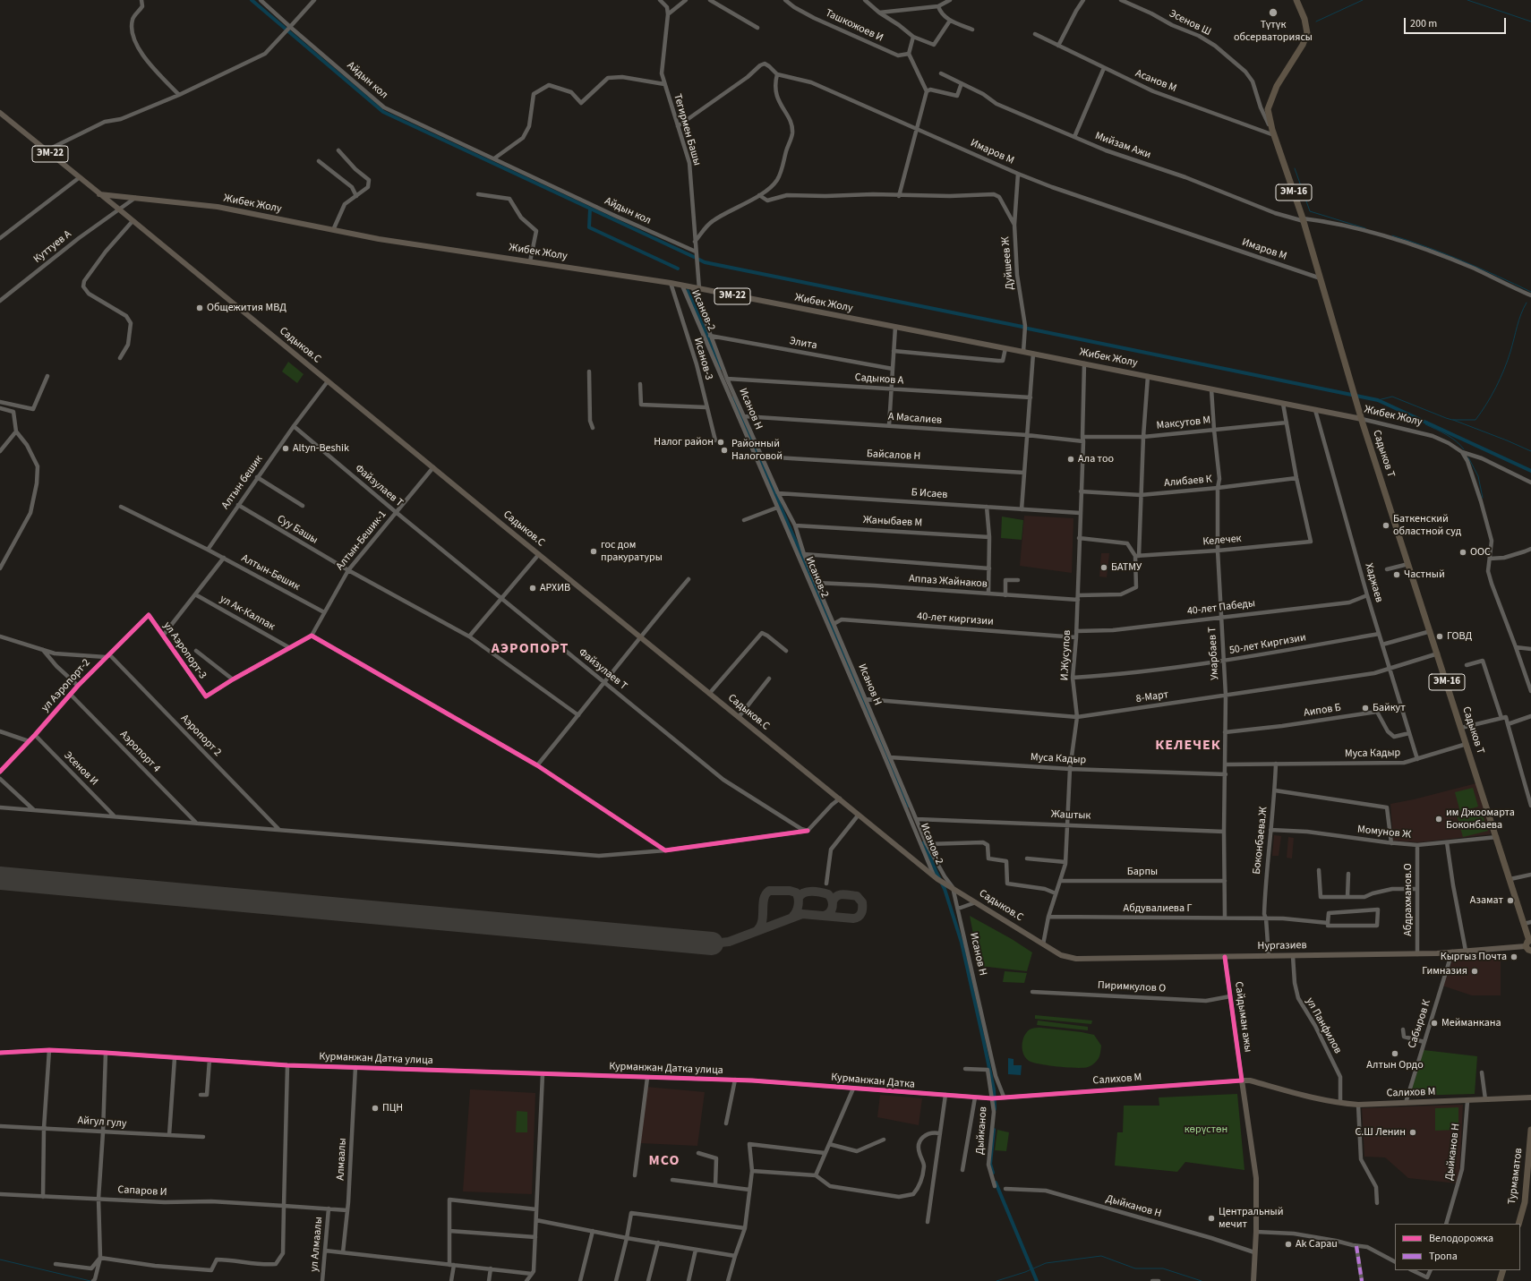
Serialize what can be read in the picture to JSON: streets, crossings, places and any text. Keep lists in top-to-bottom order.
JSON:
{
  "streets": {
    "highway": ["ЭМ-16", "Садыков Т", "Турмаматов"],
    "main road": [
      "ЭМ-22",
      "Жибек Жолу",
      "Садыков.С",
      "Нургазиев",
      "Сайдыман ажы",
      "Салихов М"
    ],
    "street": [
      "Эсенов Ш",
      "Ташкожоев И",
      "Айдын кол",
      "Асанов М",
      "Тегирмен Башы",
      "Мийзам Ажи",
      "Имаров М",
      "Куттуев А",
      "Дуйшеев Ж",
      "Исанов-2",
      "Элита",
      "Исанов-3",
      "Садыков А",
      "Исанов Н",
      "А Масалиев",
      "Максутов М",
      "Байсалов Н",
      "Алибаев К",
      "Алтын бешик",
      "Файзулаев Т",
      "Б Исаев",
      "Жаныбаев М",
      "Суу Башы",
      "Алтын-Бешик-1",
      "Келечек",
      "Алтын-Бешик",
      "Аппаз Жайнаков",
      "Хаджаев",
      "40-лет Пабеды",
      "ул Ак-Калпак",
      "40-лет киргизии",
      "50-лет Киргизии",
      "ул Аэропорт-3",
      "Умарбаев Т",
      "И.Жусупов",
      "ул Аэропорт-2",
      "8-Март",
      "Аипов Б",
      "Аэропорт 2",
      "Аэропорт 4",
      "Муса Кадыр",
      "Эсенов И",
      "Жаштык",
      "Момунов Ж",
      "Боконбаева.Ж",
      "Барпы",
      "Абдрахманов.О",
      "Абдувалиева Г",
      "Пиримкулов О",
      "Сабыров К",
      "ул Панфилов",
      "Курманжан Датка улица",
      "Курманжан Датка",
      "Айгул гулу",
      "Дыйканов",
      "Дыйканов Н",
      "Алмаалы",
      "Сапаров И",
      "ул Алмаалы"
    ]
  },
  "crossings": [
    ["Эсенов Ш", "Асанов М"],
    ["Эсенов Ш", "ЭМ-16"],
    ["Айдын кол", "Тегирмен Башы"],
    ["Асанов М", "ЭМ-16"],
    ["Тегирмен Башы", "Имаров М"],
    ["Тегирмен Башы", "Жибек Жолу"],
    ["Тегирмен Башы", "Исанов Н"],
    ["Мийзам Ажи", "ЭМ-16"],
    ["Имаров М", "ЭМ-16"],
    ["Имаров М", "Дуйшеев Ж"],
    ["ЭМ-22", "Жибек Жолу"],
    ["ЭМ-22", "Садыков.С"],
    ["ЭМ-16", "Жибек Жолу"],
    ["ЭМ-16", "Садыков Т"],
    ["ЭМ-16", "Нургазиев"],
    ["Жибек Жолу", "Куттуев А"],
    ["Жибек Жолу", "Дуйшеев Ж"],
    ["Жибек Жолу", "Исанов-2"],
    ["Жибек Жолу", "Садыков.С"],
    ["Жибек Жолу", "Исанов-3"],
    ["Жибек Жолу", "Исанов Н"],
    ["Жибек Жолу", "Садыков Т"],
    ["Жибек Жолу", "Хаджаев"],
    ["Жибек Жолу", "Умарбаев Т"],
    ["Жибек Жолу", "И.Жусупов"],
    ["Куттуев А", "Садыков.С"],
    ["Исанов-2", "Садыков.С"],
    ["Элита", "Исанов Н"],
    ["Садыков.С", "Исанов Н"],
    ["Садыков.С", "Алтын бешик"],
    ["Садыков.С", "Алтын-Бешик-1"],
    ["Садыков.С", "И.Жусупов"],
    ["Садыков.С", "Нургазиев"],
    ["Садыков А", "Исанов Н"],
    ["Исанов Н", "А Масалиев"],
    ["Исанов Н", "Байсалов Н"],
    ["Исанов Н", "Б Исаев"],
    ["Исанов Н", "Жаныбаев М"],
    ["Исанов Н", "Аппаз Жайнаков"],
    ["Исанов Н", "40-лет киргизии"],
    ["Исанов Н", "8-Март"],
    ["Исанов Н", "Муса Кадыр"],
    ["Исанов Н", "Жаштык"],
    ["Исанов Н", "Салихов М"],
    ["А Масалиев", "Максутов М"],
    ["А Масалиев", "И.Жусупов"],
    ["Максутов М", "Умарбаев Т"],
    ["Максутов М", "И.Жусупов"],
    ["Садыков Т", "8-Март"],
    ["Садыков Т", "Муса Кадыр"],
    ["Садыков Т", "Момунов Ж"],
    ["Алибаев К", "Келечек"],
    ["Алибаев К", "Умарбаев Т"],
    ["Алибаев К", "И.Жусупов"],
    ["Алтын бешик", "Файзулаев Т"],
    ["Алтын бешик", "Суу Башы"],
    ["Алтын бешик", "Алтын-Бешик"],
    ["Файзулаев Т", "Алтын-Бешик-1"],
    ["Б Исаев", "И.Жусупов"],
    ["Суу Башы", "Алтын-Бешик-1"],
    ["Алтын-Бешик-1", "Алтын-Бешик"],
    ["Келечек", "Аппаз Жайнаков"],
    ["Келечек", "Умарбаев Т"],
    ["Аппаз Жайнаков", "И.Жусупов"],
    ["Хаджаев", "40-лет Пабеды"],
    ["Хаджаев", "50-лет Киргизии"],
    ["Хаджаев", "8-Март"],
    ["Хаджаев", "Аипов Б"],
    ["Хаджаев", "Муса Кадыр"],
    ["40-лет Пабеды", "Умарбаев Т"],
    ["40-лет Пабеды", "И.Жусупов"],
    ["40-лет киргизии", "И.Жусупов"],
    ["50-лет Киргизии", "Умарбаев Т"],
    ["50-лет Киргизии", "И.Жусупов"],
    ["ул Аэропорт-3", "ул Аэропорт-2"],
    ["Умарбаев Т", "8-Март"],
    ["Умарбаев Т", "Аипов Б"],
    ["Умарбаев Т", "Муса Кадыр"],
    ["Умарбаев Т", "Жаштык"],
    ["Умарбаев Т", "Барпы"],
    ["Умарбаев Т", "Абдувалиева Г"],
    ["И.Жусупов", "8-Март"],
    ["И.Жусупов", "Муса Кадыр"],
    ["И.Жусупов", "Жаштык"],
    ["И.Жусупов", "Барпы"],
    ["И.Жусупов", "Абдувалиева Г"],
    ["И.Жусупов", "Нургазиев"],
    ["ул Аэропорт-2", "Аэропорт 2"],
    ["ул Аэропорт-2", "Аэропорт 4"],
    ["ул Аэропорт-2", "Эсенов И"],
    ["Муса Кадыр", "Боконбаева.Ж"],
    ["Момунов Ж", "Боконбаева.Ж"],
    ["Момунов Ж", "Абдрахманов.О"],
    ["Боконбаева.Ж", "Абдувалиева Г"],
    ["Боконбаева.Ж", "Нургазиев"],
    ["Абдрахманов.О", "Нургазиев"],
    ["Нургазиев", "Сайдыман ажы"],
    ["Нургазиев", "Сабыров К"],
    ["Нургазиев", "ул Панфилов"],
    ["Пиримкулов О", "Сайдыман ажы"],
    ["Сайдыман ажы", "Салихов М"],
    ["Сайдыман ажы", "Дыйканов Н"],
    ["Сабыров К", "Салихов М"],
    ["ул Панфилов", "Салихов М"],
    ["Курманжан Датка улица", "Курманжан Датка"],
    ["Курманжан Датка улица", "Алмаалы"],
    ["Салихов М", "Курманжан Датка"],
    ["Салихов М", "Дыйканов"],
    ["Салихов М", "Дыйканов Н"],
    ["Курманжан Датка", "Дыйканов"],
    ["Алмаалы", "Сапаров И"],
    ["Сапаров И", "ул Алмаалы"]
  ],
  "districts": ["АЭРОПОРТ", "КЕЛЕЧЕК", "МСО"],
  "parks": ["көрүстөн"],
  "places": [
    "Түтүк обсерваториясы",
    "Общежития МВД",
    "Налог район",
    "Altyn-Beshik",
    "Районный Налоговой",
    "Ала тоо",
    "Баткенский областной суд",
    "гос дом пракуратуры",
    "ООС",
    "БАТМУ",
    "Частный",
    "АРХИВ",
    "ГОВД",
    "Байкут",
    "им Джоомарта Боконбаева",
    "Азамат",
    "Кыргыз Почта",
    "Гимназия",
    "Мейманкана",
    "Алтын Ордо",
    "ПЦН",
    "С.Ш Ленин",
    "Центральный мечит",
    "Ak Capau"
  ],
  "legend": ["Велодорожка", "Тропа"],
  "scale_bar": "200 m"
}
